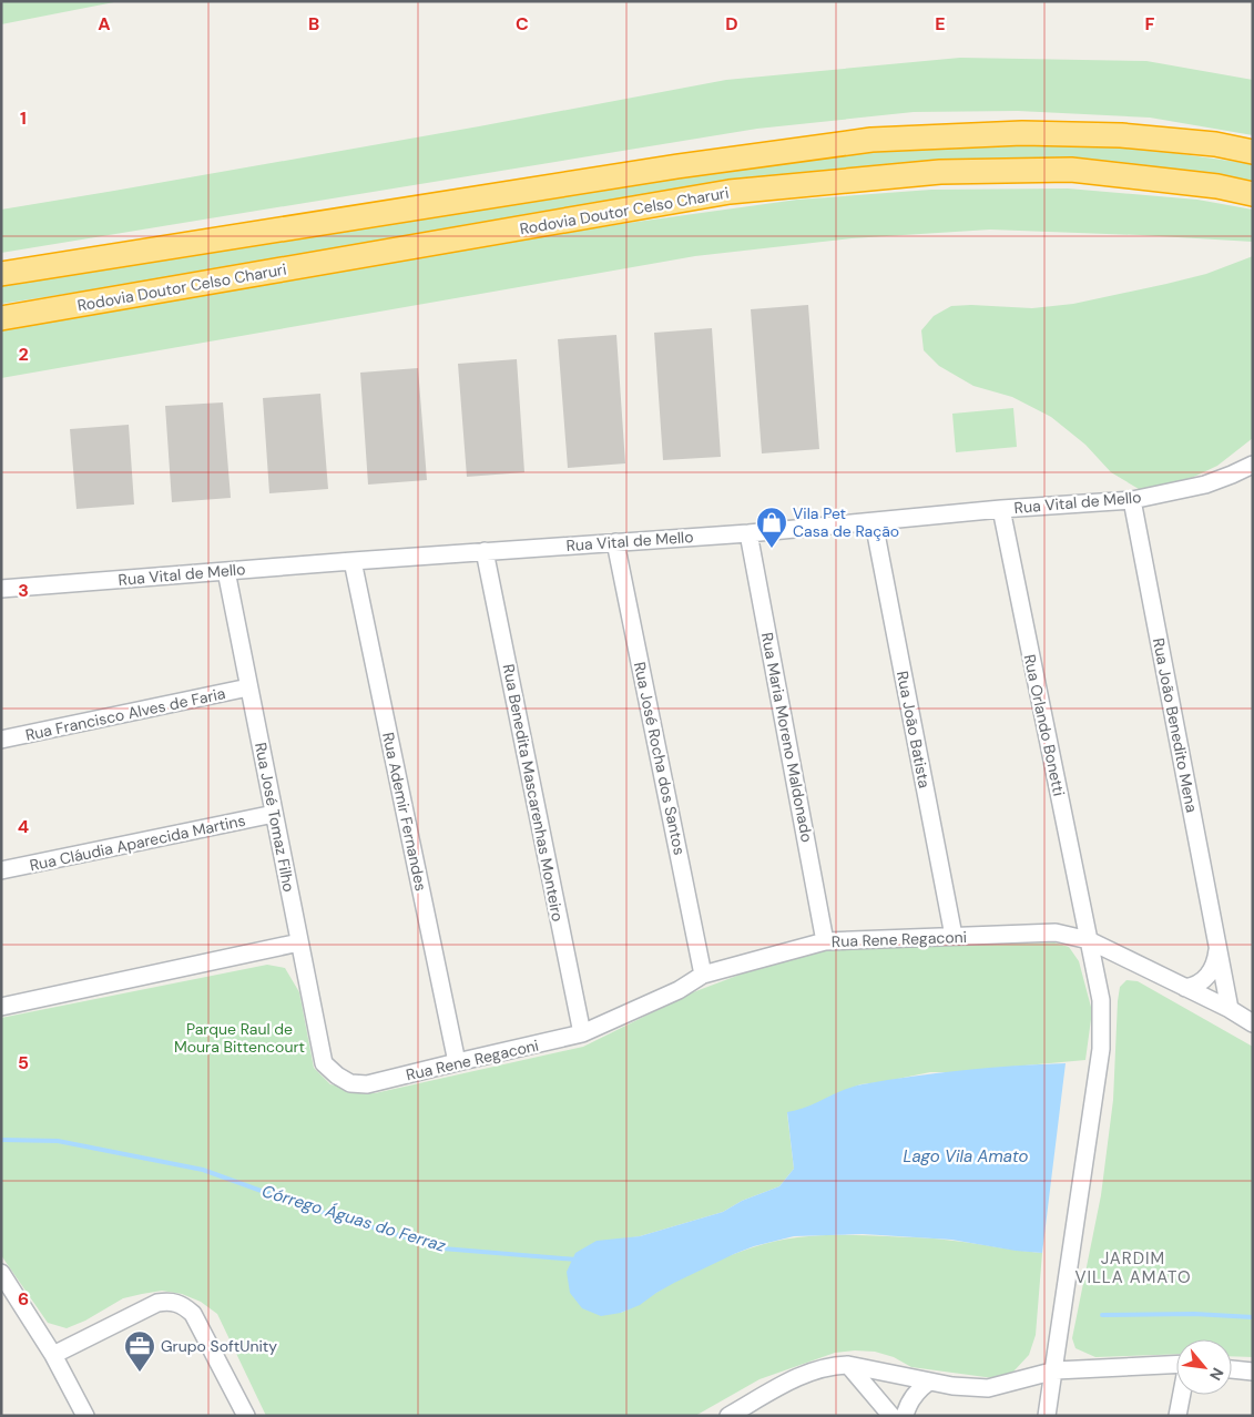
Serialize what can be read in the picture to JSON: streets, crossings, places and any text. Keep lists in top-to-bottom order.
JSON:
{
  "streets": {
    "highway": ["Rodovia Doutor Celso Charuri"],
    "street": [
      "Rua Vital de Mello",
      "Rua Francisco Alves de Faria",
      "Rua Orlando Bonetti",
      "Rua João Benedito Mena",
      "Rua João Batista",
      "Rua Maria Moreno Maldonado",
      "Rua José Rocha dos Santos",
      "Rua Benedita Mascarenhas Monteiro",
      "Rua Ademir Fernandes",
      "Rua José Tomaz Filho",
      "Rua Cláudia Aparecida Martins",
      "Rua Rene Regaconi"
    ]
  },
  "crossings": [
    ["Rua Vital de Mello", "Rua Orlando Bonetti"],
    ["Rua Vital de Mello", "Rua João Benedito Mena"],
    ["Rua Vital de Mello", "Rua João Batista"],
    ["Rua Vital de Mello", "Rua Maria Moreno Maldonado"],
    ["Rua Vital de Mello", "Rua José Rocha dos Santos"],
    ["Rua Vital de Mello", "Rua Benedita Mascarenhas Monteiro"],
    ["Rua Vital de Mello", "Rua Ademir Fernandes"],
    ["Rua Vital de Mello", "Rua José Tomaz Filho"],
    ["Rua Francisco Alves de Faria", "Rua José Tomaz Filho"],
    ["Rua Orlando Bonetti", "Rua Rene Regaconi"],
    ["Rua João Benedito Mena", "Rua Rene Regaconi"],
    ["Rua João Batista", "Rua Rene Regaconi"],
    ["Rua Maria Moreno Maldonado", "Rua Rene Regaconi"],
    ["Rua José Rocha dos Santos", "Rua Rene Regaconi"],
    ["Rua Benedita Mascarenhas Monteiro", "Rua Rene Regaconi"],
    ["Rua Ademir Fernandes", "Rua Rene Regaconi"],
    ["Rua José Tomaz Filho", "Rua Cláudia Aparecida Martins"],
    ["Rua José Tomaz Filho", "Rua Rene Regaconi"]
  ],
  "districts": ["JARDIM VILLA AMATO"],
  "water": ["Lago Vila Amato", "Córrego Águas do Ferraz"],
  "parks": ["Parque Raul de Moura Bittencourt"],
  "places": {
    "shop": ["Vila Pet Casa de Ração"],
    "office": ["Grupo SoftUnity"]
  },
  "north": "bottom right",
  "grid": {
    "columns": [
      "A",
      "B",
      "C",
      "D",
      "E",
      "F"
    ],
    "rows": [
      "1",
      "2",
      "3",
      "4",
      "5",
      "6"
    ]
  }
}
